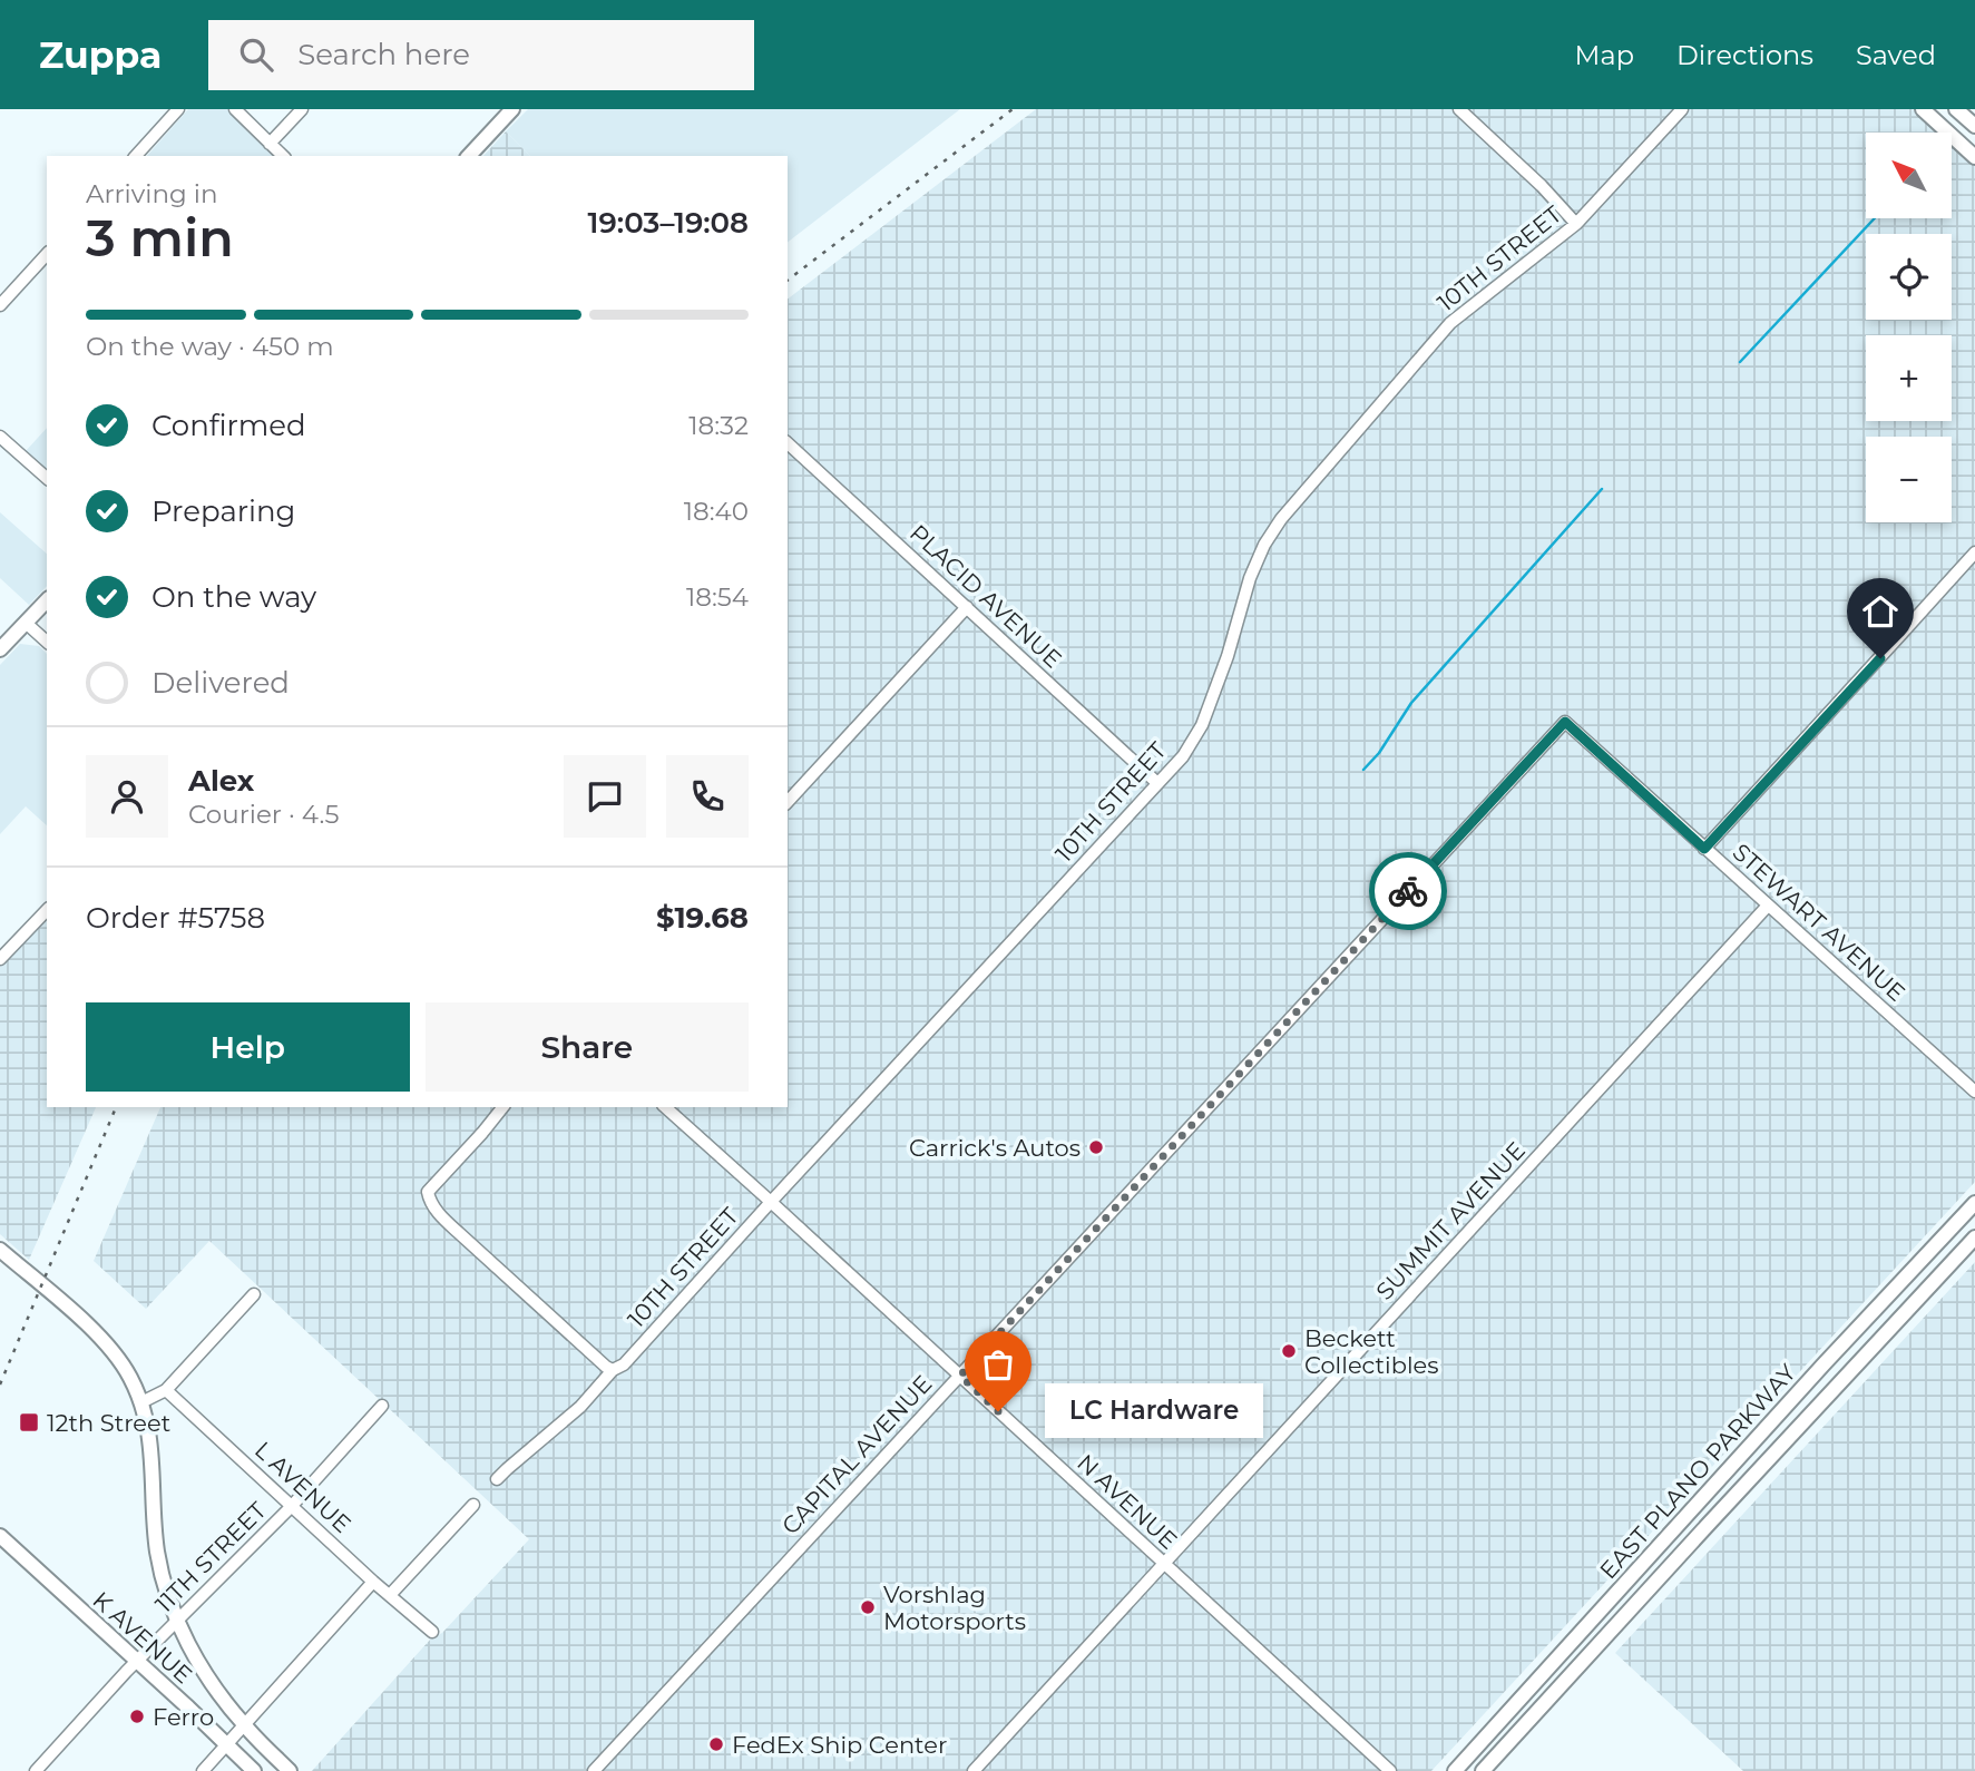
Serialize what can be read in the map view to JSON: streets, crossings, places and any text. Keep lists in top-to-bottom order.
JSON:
{
  "streets": {
    "main road": ["EAST PLANO PARKWAY", "K AVENUE"],
    "street": [
      "10TH STREET",
      "PLACID AVENUE",
      "STEWART AVENUE",
      "SUMMIT AVENUE",
      "CAPITAL AVENUE",
      "L AVENUE",
      "N AVENUE",
      "11TH STREET"
    ]
  },
  "crossings": [
    ["10TH STREET", "PLACID AVENUE"],
    ["10TH STREET", "N AVENUE"],
    ["STEWART AVENUE", "SUMMIT AVENUE"],
    ["STEWART AVENUE", "CAPITAL AVENUE"],
    ["SUMMIT AVENUE", "N AVENUE"],
    ["CAPITAL AVENUE", "N AVENUE"],
    ["L AVENUE", "11TH STREET"],
    ["11TH STREET", "K AVENUE"]
  ],
  "places": {
    "other": [
      "Carrick's Autos",
      "Beckett Collectibles",
      "LC Hardware",
      "Vorshlag Motorsports",
      "Ferro",
      "FedEx Ship Center"
    ],
    "transit": ["12th Street"]
  },
  "north": "top left",
  "page": {
    "header": "Zuppa",
    "search": "Search here",
    "nav": ["Map", "Directions", "Saved"],
    "map_buttons": ["+", "−"],
    "heading": ["3 min", "Arriving in", "19:03–19:08"],
    "panel": [
      "Alex",
      "Courier · 4.5",
      "Order #5758",
      "$19.68"
    ],
    "bar": "On the way · 450 m",
    "list": [
      ["Confirmed", "18:32"],
      ["Preparing", "18:40"],
      ["On the way", "18:54"],
      "Delivered"
    ],
    "buttons": ["Help", "Share"],
    "bubble": "LC Hardware"
  }
}
